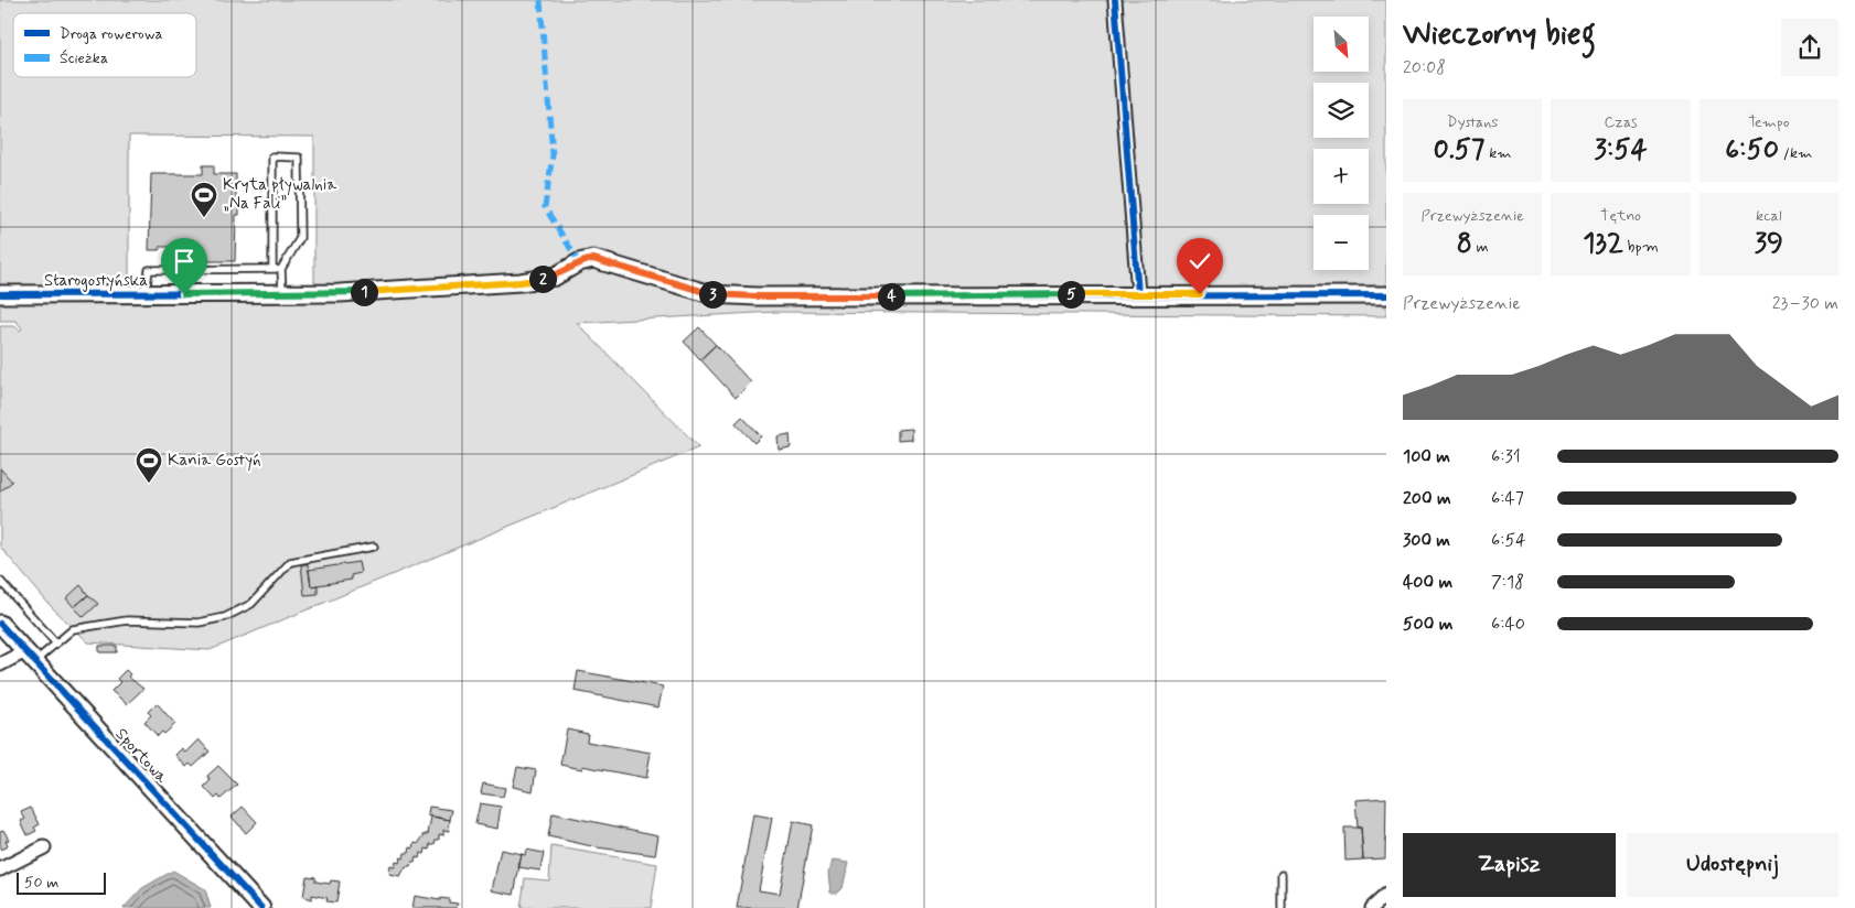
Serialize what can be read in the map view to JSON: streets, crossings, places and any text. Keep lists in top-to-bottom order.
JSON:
{
  "streets": {
    "street": ["Starogostyńska", "Sportowa"]
  },
  "places": {
    "sports": ["Kryta pływalnia „Na Fali”", "Kania Gostyń"]
  },
  "legend": ["Droga rowerowa", "Ścieżka"],
  "scale_bar": "50 m",
  "north": "bottom right",
  "page": {
    "heading": ["Wieczorny bieg", "20:08"],
    "map_buttons": ["+", "−"],
    "stats": [
      ["Dystans", "0.57 km"],
      ["Czas", "3:54"],
      ["Tempo", "6:50 /km"],
      ["Przewyższenie", "8 m"],
      ["Tętno", "132 bpm"],
      ["kcal", "39"]
    ],
    "pins": [
      "2",
      "1",
      "3",
      "5",
      "4"
    ],
    "chart": ["Przewyższenie", "23–30 m"],
    "list": [
      {
        "name": "100 m",
        "note": "6:31"
      },
      {
        "name": "200 m",
        "note": "6:47"
      },
      {
        "name": "300 m",
        "note": "6:54"
      },
      {
        "name": "400 m",
        "note": "7:18"
      },
      {
        "name": "500 m",
        "note": "6:40"
      }
    ],
    "buttons": ["Zapisz", "Udostępnij"],
    "scale": "50 m"
  }
}
